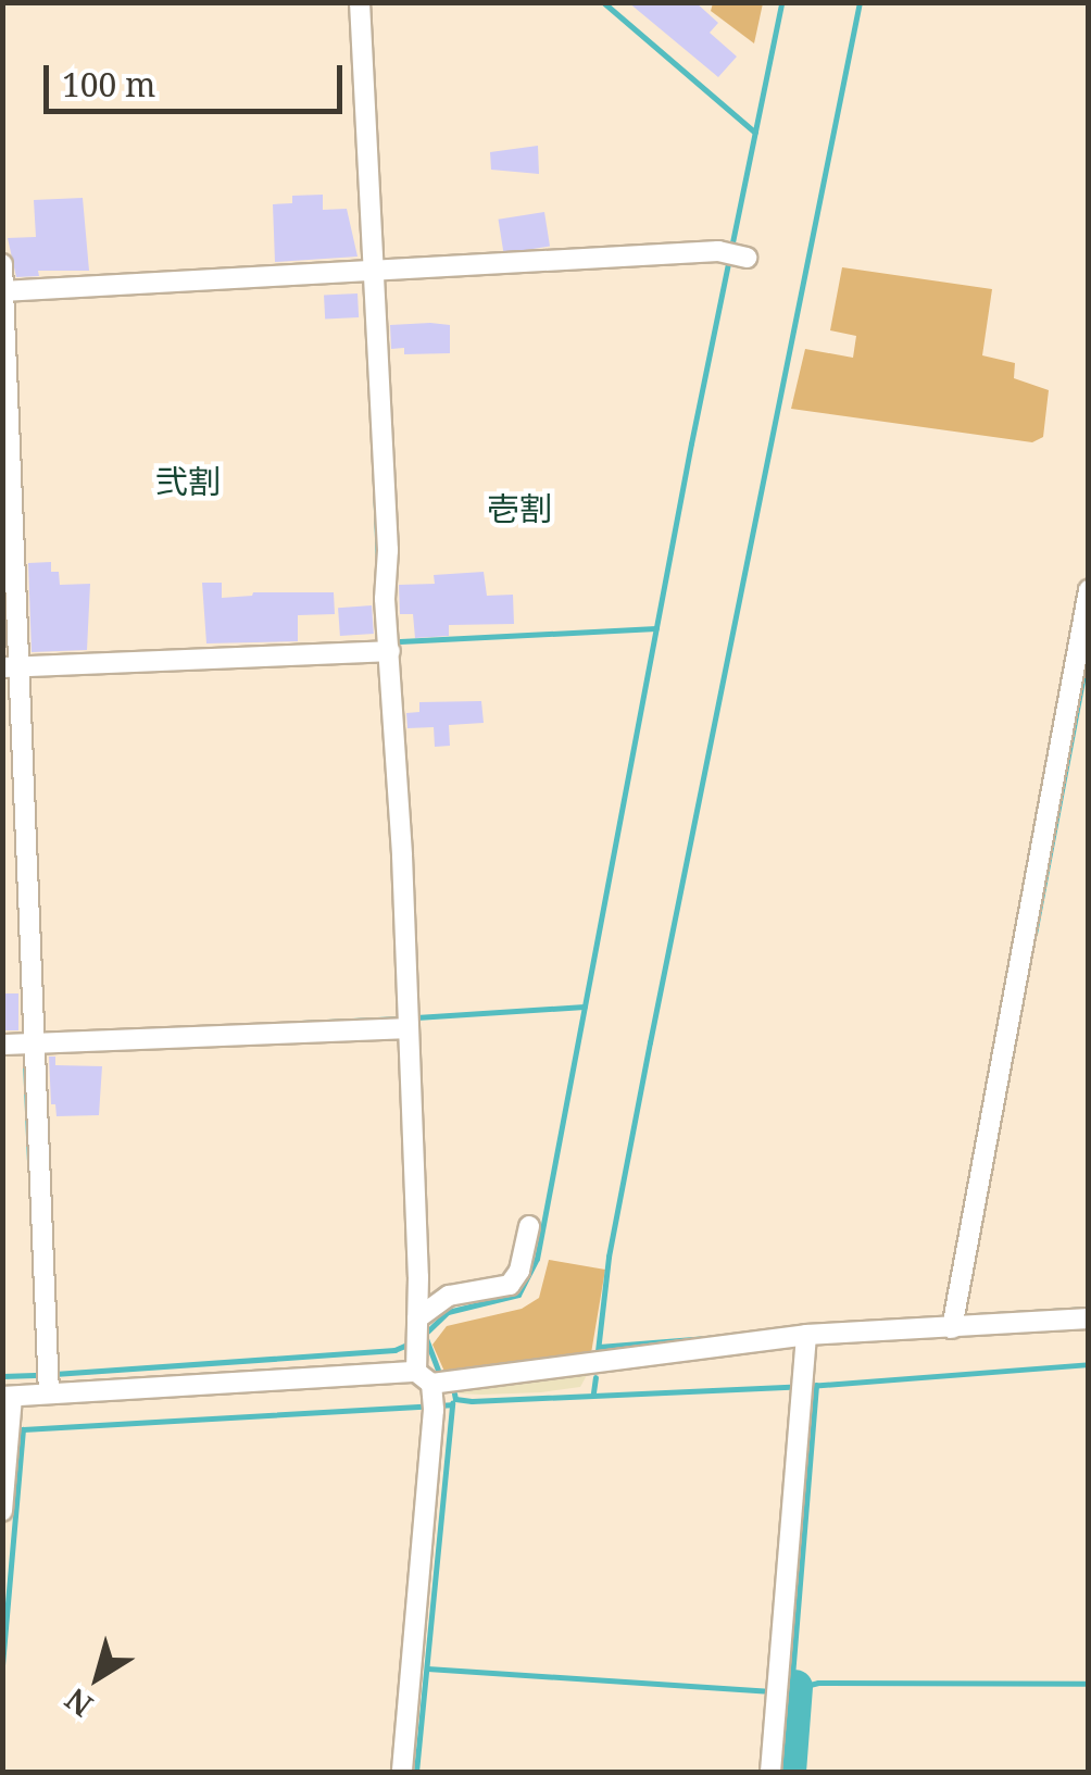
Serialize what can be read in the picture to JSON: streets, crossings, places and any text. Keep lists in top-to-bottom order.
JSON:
{
  "districts": ["弐割", "壱割"],
  "scale_bar": "100 m",
  "north": "bottom left"
}
